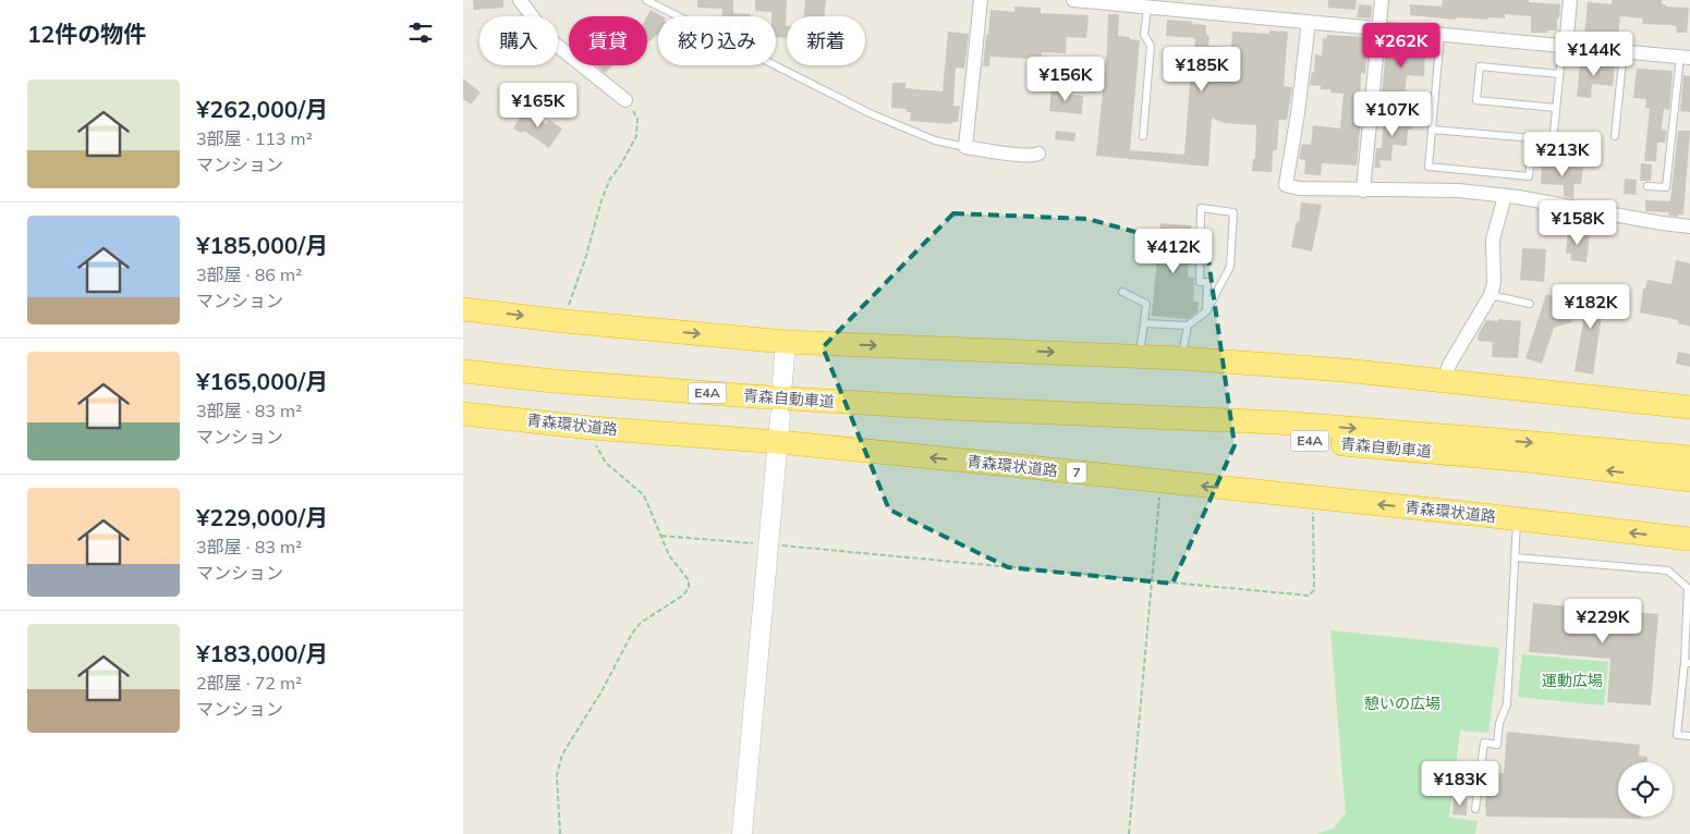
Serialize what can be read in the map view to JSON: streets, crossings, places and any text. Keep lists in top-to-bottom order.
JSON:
{
  "streets": {
    "highway": [
      "E4A",
      "青森自動車道",
      "青森環状道路",
      "7"
    ]
  },
  "parks": ["運動広場", "憩いの広場"],
  "page": {
    "heading": "12件の物件",
    "chip": [
      "購入",
      "賃貸",
      "絞り込み",
      "新着"
    ],
    "price": [
      "¥262K",
      "¥144K",
      "¥185K",
      "¥156K",
      "¥165K",
      "¥107K",
      "¥213K",
      "¥158K",
      "¥412K",
      "¥182K",
      "¥229K",
      "¥183K"
    ],
    "list": [
      {
        "name": "¥262,000/月",
        "note": "3部屋 · 113 m² · マンション"
      },
      {
        "name": "¥185,000/月",
        "note": "3部屋 · 86 m² · マンション"
      },
      {
        "name": "¥165,000/月",
        "note": "3部屋 · 83 m² · マンション"
      },
      {
        "name": "¥229,000/月",
        "note": "3部屋 · 83 m² · マンション"
      },
      {
        "name": "¥183,000/月",
        "note": "2部屋 · 72 m² · マンション"
      }
    ]
  }
}
